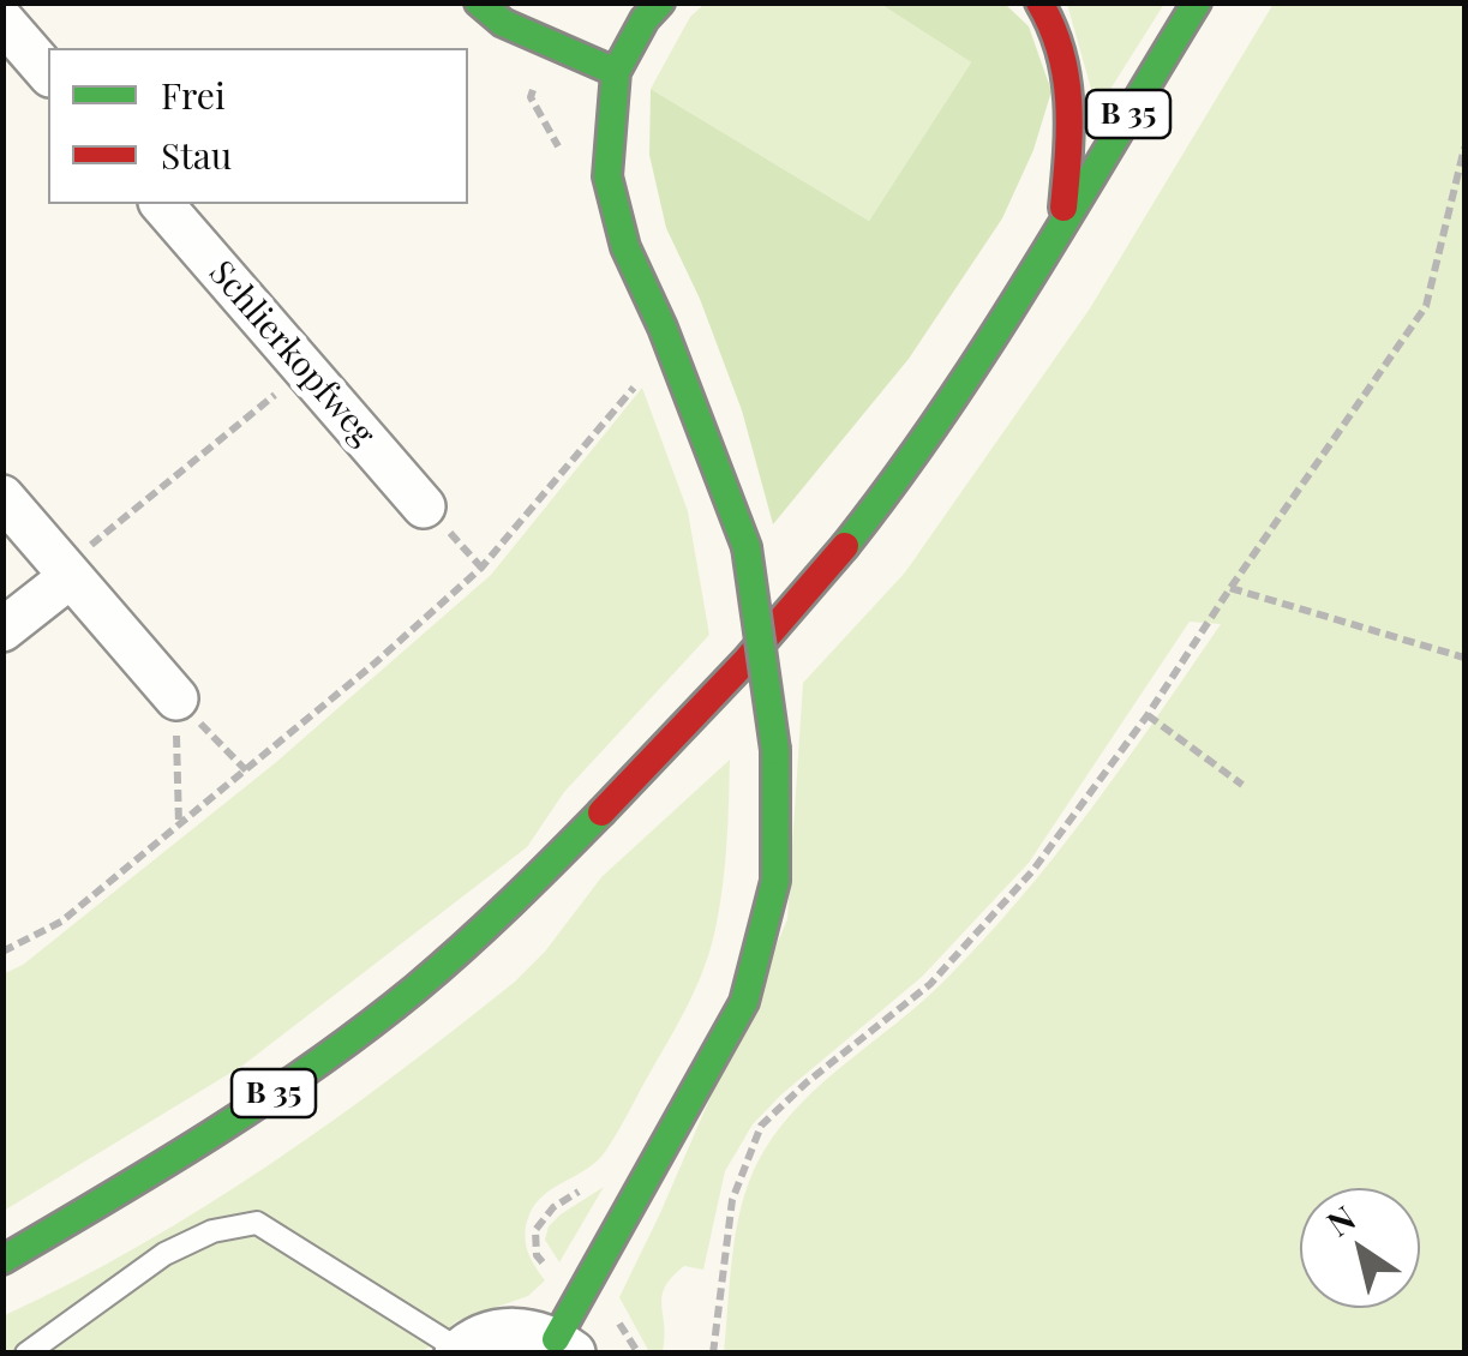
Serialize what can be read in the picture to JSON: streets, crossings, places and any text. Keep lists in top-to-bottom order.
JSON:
{
  "streets": {
    "main road": ["B 35"],
    "street": ["Schlierkopfweg"]
  },
  "legend": ["Frei", "Stau"],
  "north": "top left"
}
